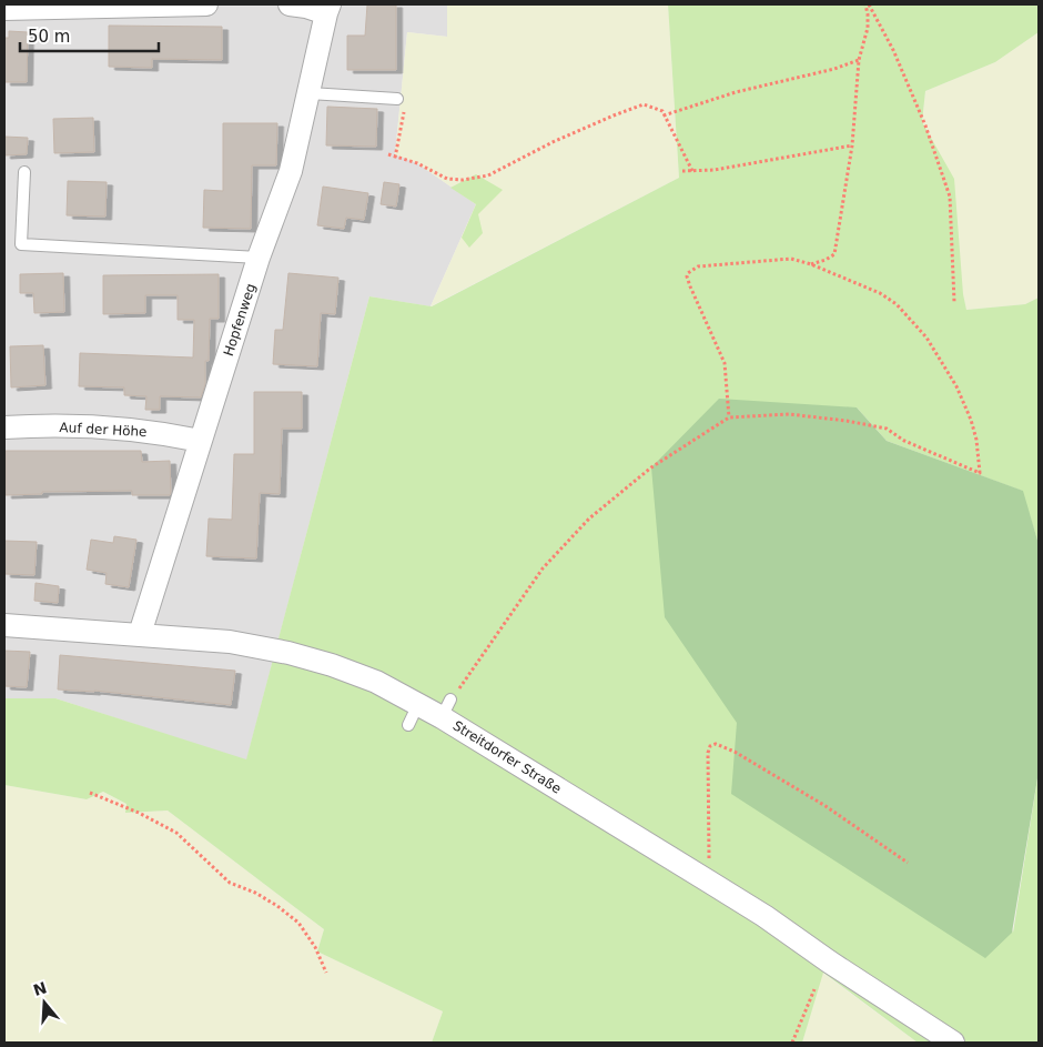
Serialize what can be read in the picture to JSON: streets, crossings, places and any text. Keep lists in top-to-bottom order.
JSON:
{
  "streets": {
    "street": ["Hopfenweg", "Auf der Höhe", "Streitdorfer Straße"]
  },
  "crossings": [
    ["Hopfenweg", "Auf der Höhe"],
    ["Hopfenweg", "Streitdorfer Straße"]
  ],
  "scale_bar": "50 m",
  "north": "top"
}
